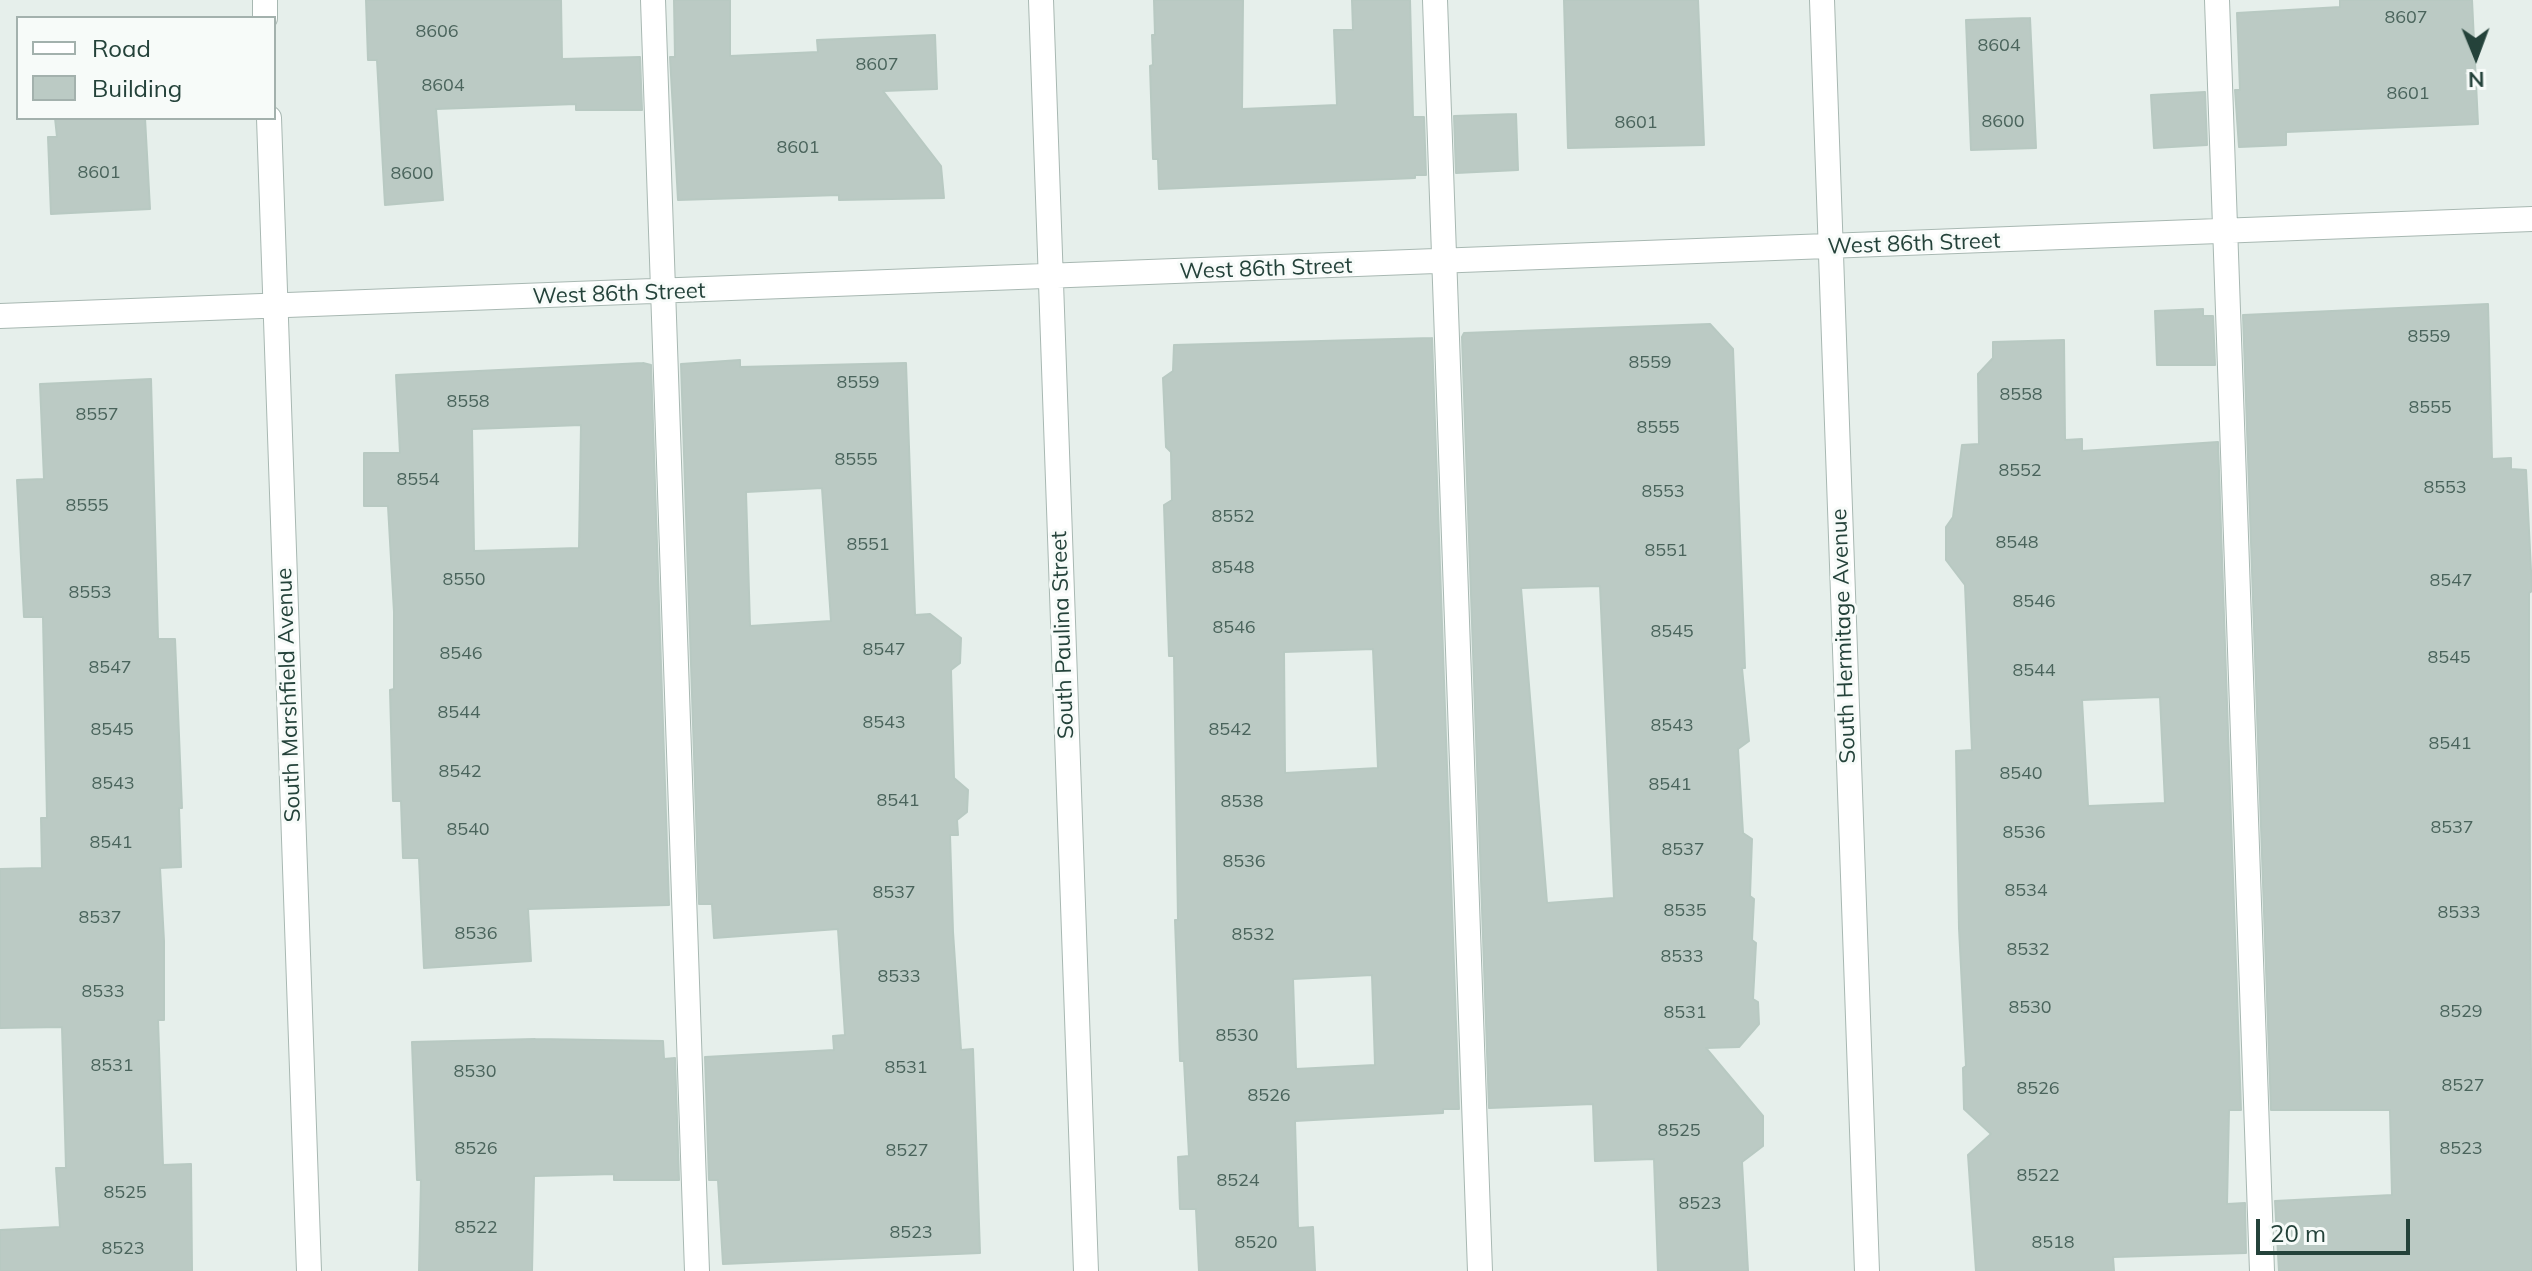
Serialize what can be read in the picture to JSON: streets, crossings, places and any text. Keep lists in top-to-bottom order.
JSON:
{
  "streets": {
    "street": [
      "West 86th Street",
      "South Paulina Street",
      "South Hermitage Avenue",
      "South Marshfield Avenue"
    ]
  },
  "crossings": [
    ["West 86th Street", "South Paulina Street"],
    ["West 86th Street", "South Hermitage Avenue"],
    ["West 86th Street", "South Marshfield Avenue"]
  ],
  "house_numbers": [
    "8607",
    "8606",
    "8604",
    "8607",
    "8604",
    "8601",
    "8600",
    "8601",
    "8601",
    "8601",
    "8600",
    "8559",
    "8559",
    "8559",
    "8558",
    "8558",
    "8555",
    "8557",
    "8555",
    "8555",
    "8552",
    "8554",
    "8553",
    "8553",
    "8555",
    "8552",
    "8548",
    "8551",
    "8551",
    "8548",
    "8550",
    "8547",
    "8553",
    "8546",
    "8546",
    "8545",
    "8547",
    "8546",
    "8545",
    "8547",
    "8544",
    "8544",
    "8543",
    "8543",
    "8545",
    "8542",
    "8541",
    "8542",
    "8540",
    "8543",
    "8541",
    "8541",
    "8538",
    "8537",
    "8540",
    "8536",
    "8541",
    "8537",
    "8536",
    "8534",
    "8537",
    "8535",
    "8533",
    "8537",
    "8536",
    "8532",
    "8532",
    "8533",
    "8533",
    "8533",
    "8530",
    "8529",
    "8531",
    "8530",
    "8531",
    "8531",
    "8530",
    "8527",
    "8526",
    "8526",
    "8525",
    "8526",
    "8523",
    "8527",
    "8522",
    "8524",
    "8525",
    "8523",
    "8522",
    "8523",
    "8520",
    "8518",
    "8523"
  ],
  "legend": ["Road", "Building"],
  "scale_bar": "20 m",
  "north": "bottom"
}
